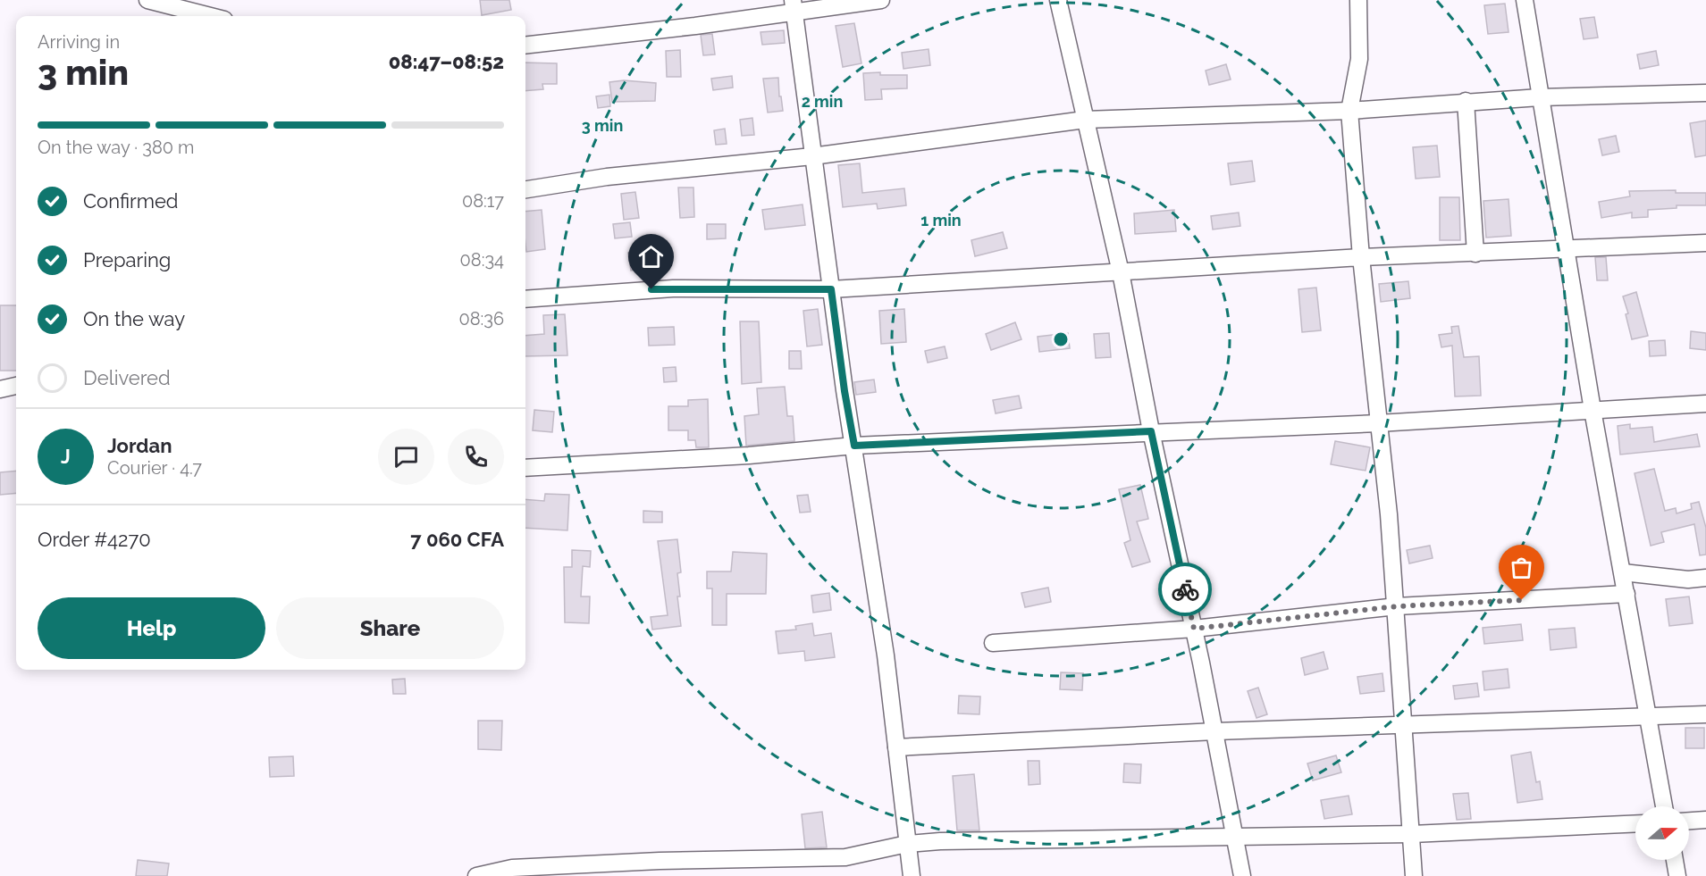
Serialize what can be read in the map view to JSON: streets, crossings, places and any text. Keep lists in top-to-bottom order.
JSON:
{
  "north": "right",
  "page": {
    "heading": ["3 min", "Arriving in", "08:47–08:52"],
    "panel": [
      "Jordan",
      "Courier · 4.7",
      "Order #4270",
      "7 060 CFA"
    ],
    "bar": "On the way · 380 m",
    "list": [
      ["Confirmed", "08:17"],
      ["Preparing", "08:34"],
      ["On the way", "08:36"],
      "Delivered"
    ],
    "round": "J",
    "buttons": ["Help", "Share"]
  },
  "rings": ["2 min", "3 min", "1 min"]
}
